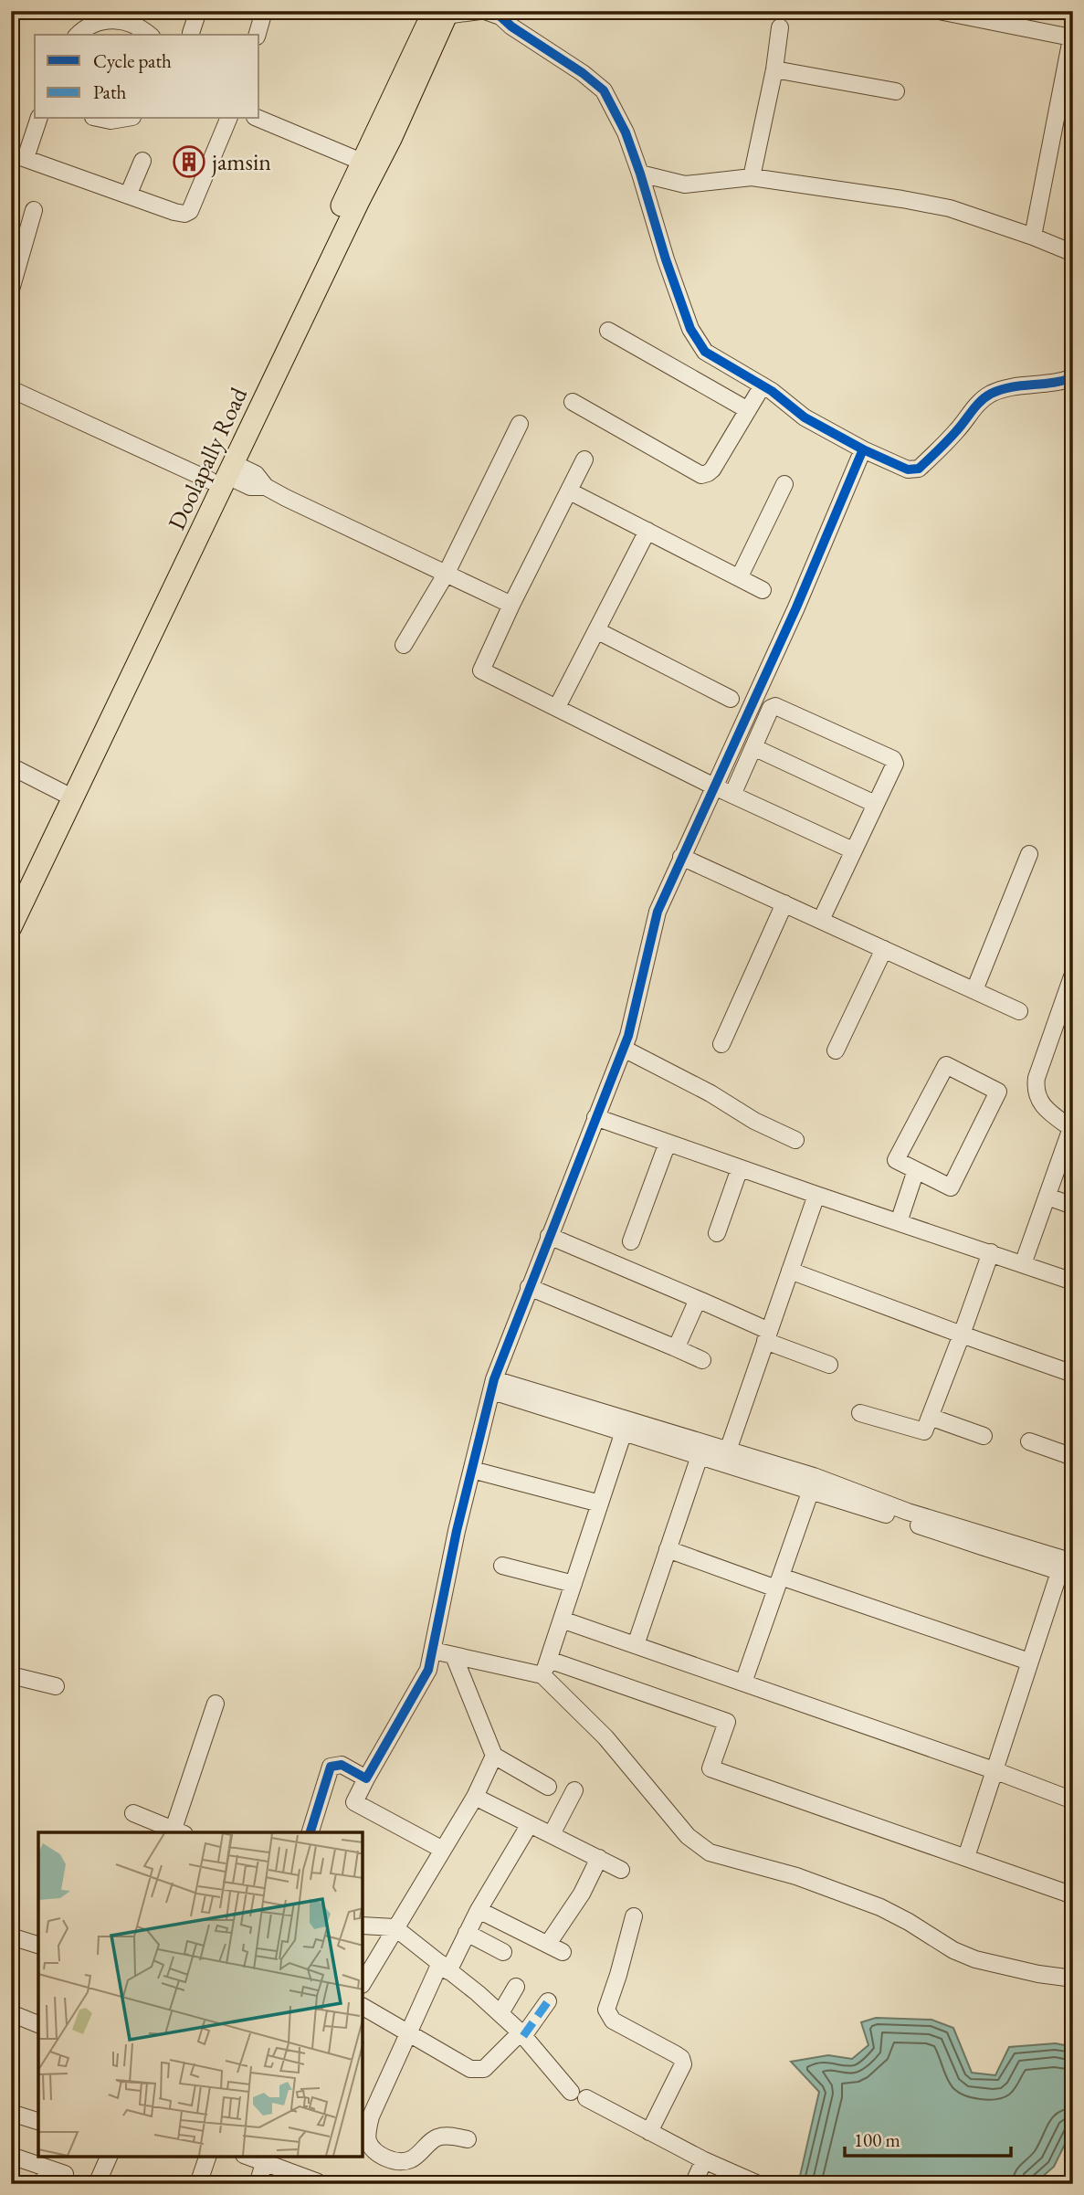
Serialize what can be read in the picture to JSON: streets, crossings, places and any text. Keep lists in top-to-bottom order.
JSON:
{
  "streets": {
    "main road": ["Doolapally Road"]
  },
  "places": {
    "building": ["jamsin"]
  },
  "legend": ["Cycle path", "Path"],
  "scale_bar": "100 m"
}
